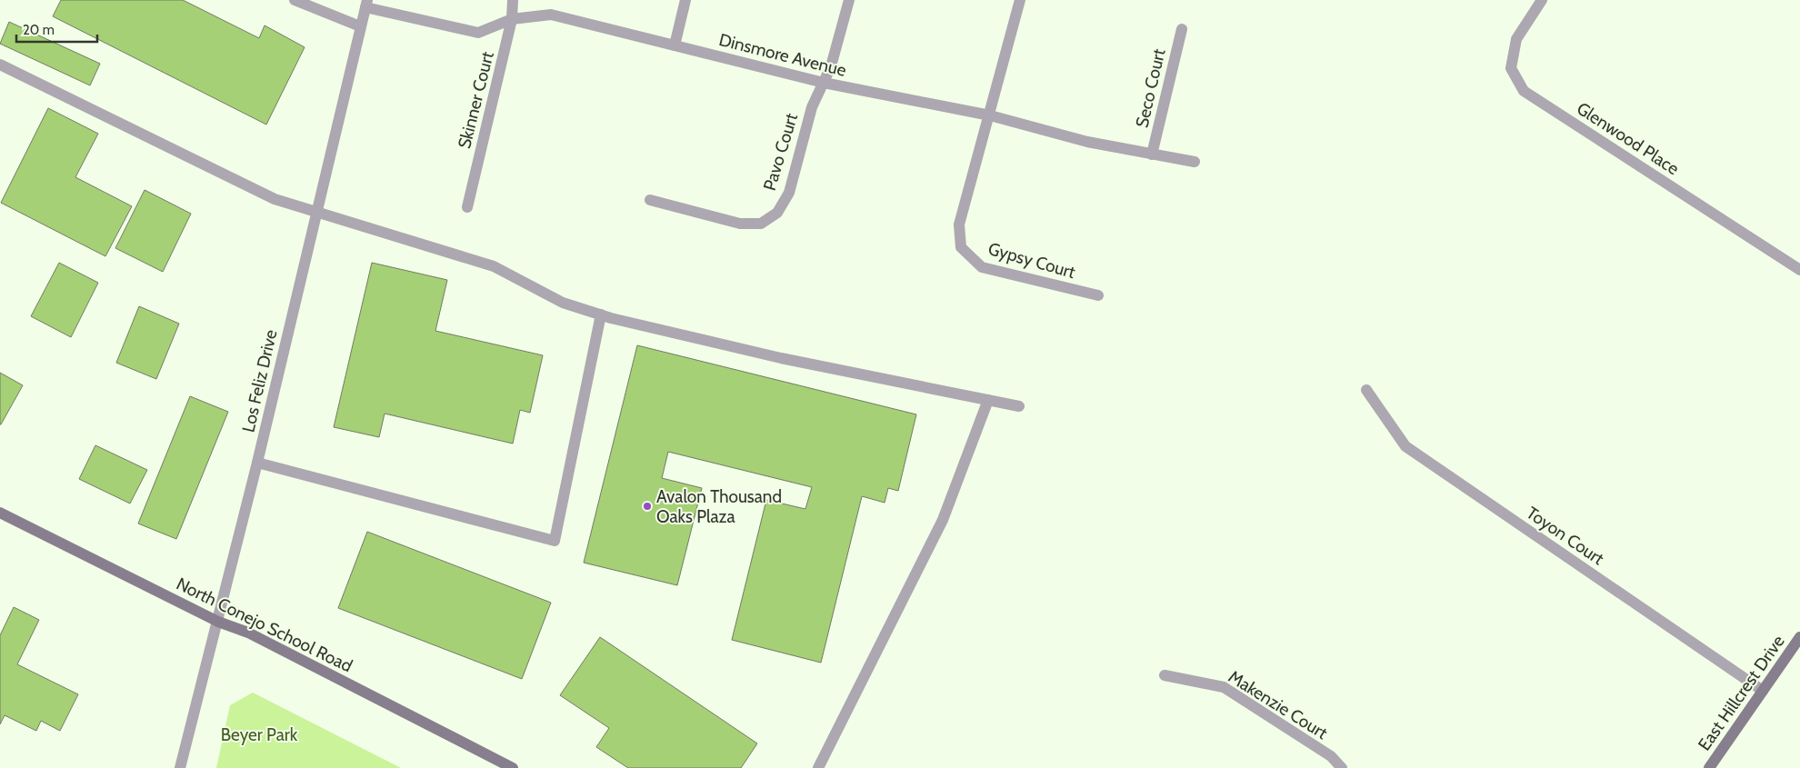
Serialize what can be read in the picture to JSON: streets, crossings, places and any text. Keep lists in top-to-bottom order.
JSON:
{
  "streets": {
    "street": [
      "Dinsmore Avenue",
      "Seco Court",
      "Skinner Court",
      "Glenwood Place",
      "Pavo Court",
      "Gypsy Court",
      "Los Feliz Drive",
      "Toyon Court",
      "North Conejo School Road",
      "East Hillcrest Drive",
      "Makenzie Court"
    ]
  },
  "crossings": [
    ["Dinsmore Avenue", "Seco Court"],
    ["Dinsmore Avenue", "Skinner Court"],
    ["Dinsmore Avenue", "Pavo Court"],
    ["Dinsmore Avenue", "Gypsy Court"],
    ["Dinsmore Avenue", "Los Feliz Drive"],
    ["Los Feliz Drive", "North Conejo School Road"],
    ["Toyon Court", "East Hillcrest Drive"]
  ],
  "parks": ["Beyer Park"],
  "places": ["Avalon Thousand Oaks Plaza"],
  "scale_bar": "20 m"
}
